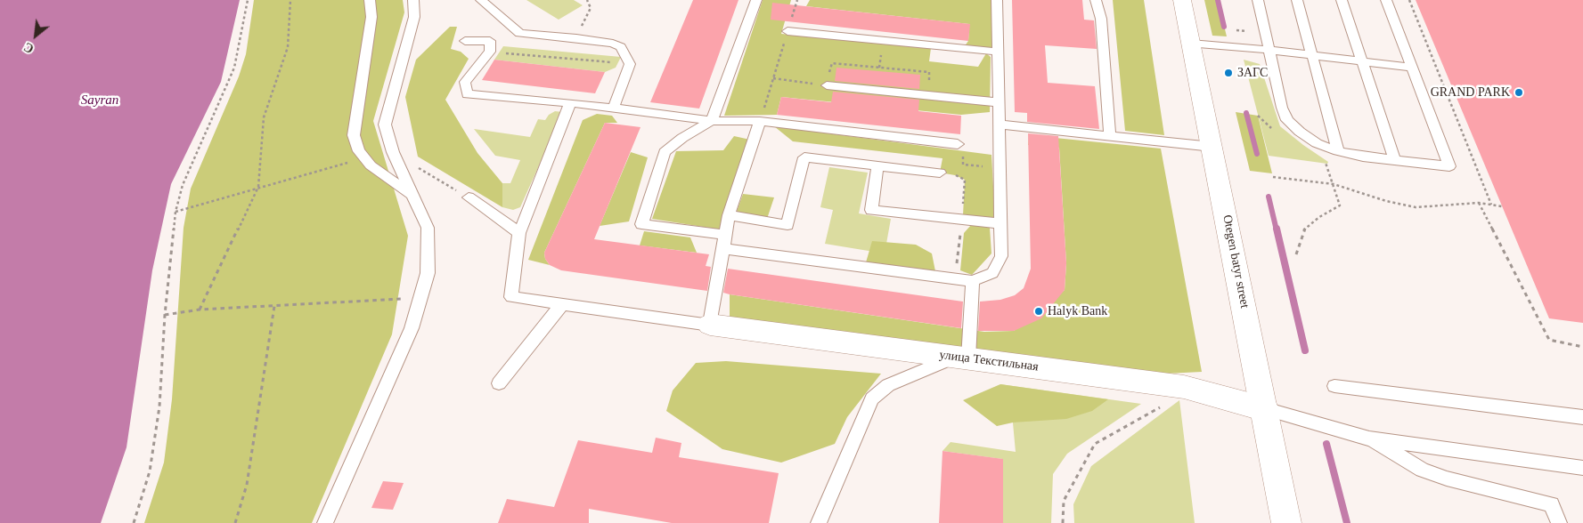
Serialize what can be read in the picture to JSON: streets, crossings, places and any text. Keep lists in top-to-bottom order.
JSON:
{
  "streets": {
    "main road": ["Otegen batyr street", "улица Текстильная"]
  },
  "crossings": [
    ["Otegen batyr street", "улица Текстильная"]
  ],
  "water": ["Sayran"],
  "places": ["ЗАГС", "GRAND PARK", "Halyk Bank"],
  "north": "bottom left"
}
